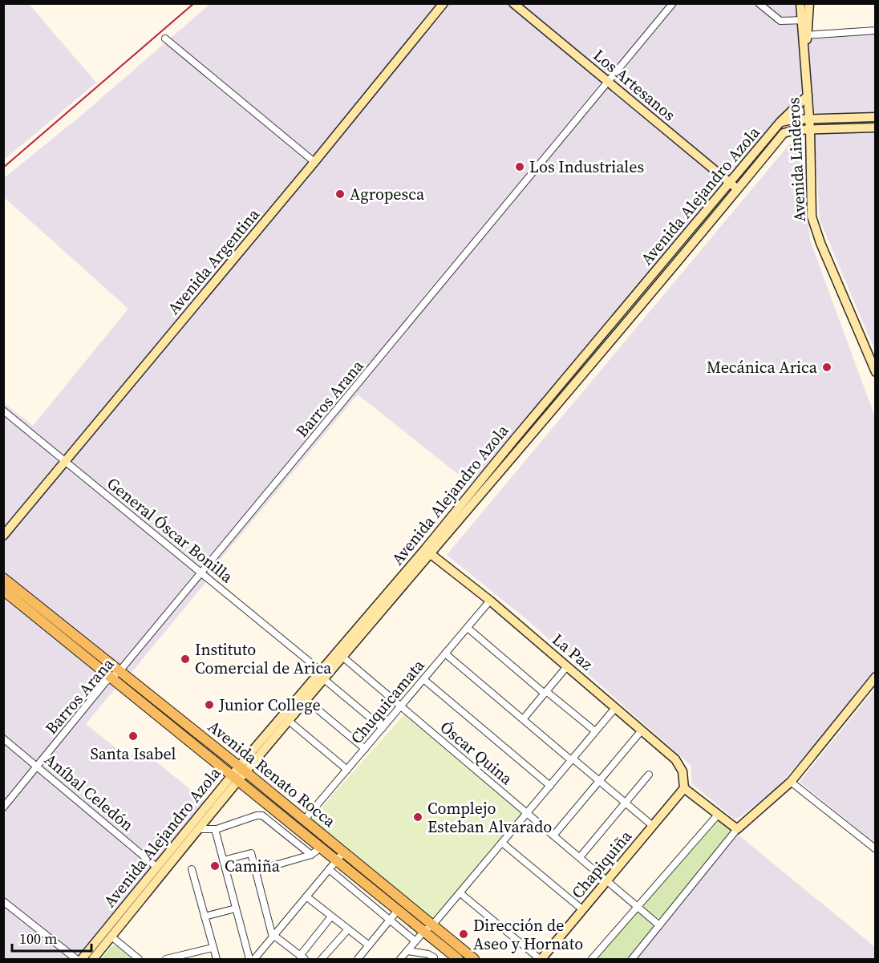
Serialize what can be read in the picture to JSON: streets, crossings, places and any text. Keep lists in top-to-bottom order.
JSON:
{
  "streets": {
    "main road": ["Avenida Renato Rocca"],
    "street": [
      "Los Artesanos",
      "Avenida Linderos",
      "Avenida Alejandro Azola",
      "Avenida Argentina",
      "Barros Arana",
      "General Óscar Bonilla",
      "La Paz",
      "Chuquicamata",
      "Óscar Quina",
      "Aníbal Celedón",
      "Chapiquiña"
    ]
  },
  "crossings": [
    ["Los Artesanos", "Avenida Alejandro Azola"],
    ["Los Artesanos", "Barros Arana"],
    ["Avenida Linderos", "Avenida Alejandro Azola"],
    ["Avenida Alejandro Azola", "General Óscar Bonilla"],
    ["Avenida Alejandro Azola", "La Paz"],
    ["Avenida Alejandro Azola", "Óscar Quina"],
    ["Avenida Alejandro Azola", "Avenida Renato Rocca"],
    ["Avenida Alejandro Azola", "Aníbal Celedón"],
    ["Avenida Argentina", "General Óscar Bonilla"],
    ["Barros Arana", "General Óscar Bonilla"],
    ["Barros Arana", "Avenida Renato Rocca"],
    ["Barros Arana", "Aníbal Celedón"],
    ["La Paz", "Chuquicamata"],
    ["La Paz", "Chapiquiña"],
    ["Chuquicamata", "Óscar Quina"],
    ["Chuquicamata", "Avenida Renato Rocca"],
    ["Óscar Quina", "Chapiquiña"]
  ],
  "places": [
    "Los Industriales",
    "Agropesca",
    "Mecánica Arica",
    "Instituto Comercial de Arica",
    "Junior College",
    "Santa Isabel",
    "Complejo Esteban Alvarado",
    "Camiña",
    "Dirección de Aseo y Hornato"
  ],
  "scale_bar": "100 m"
}
